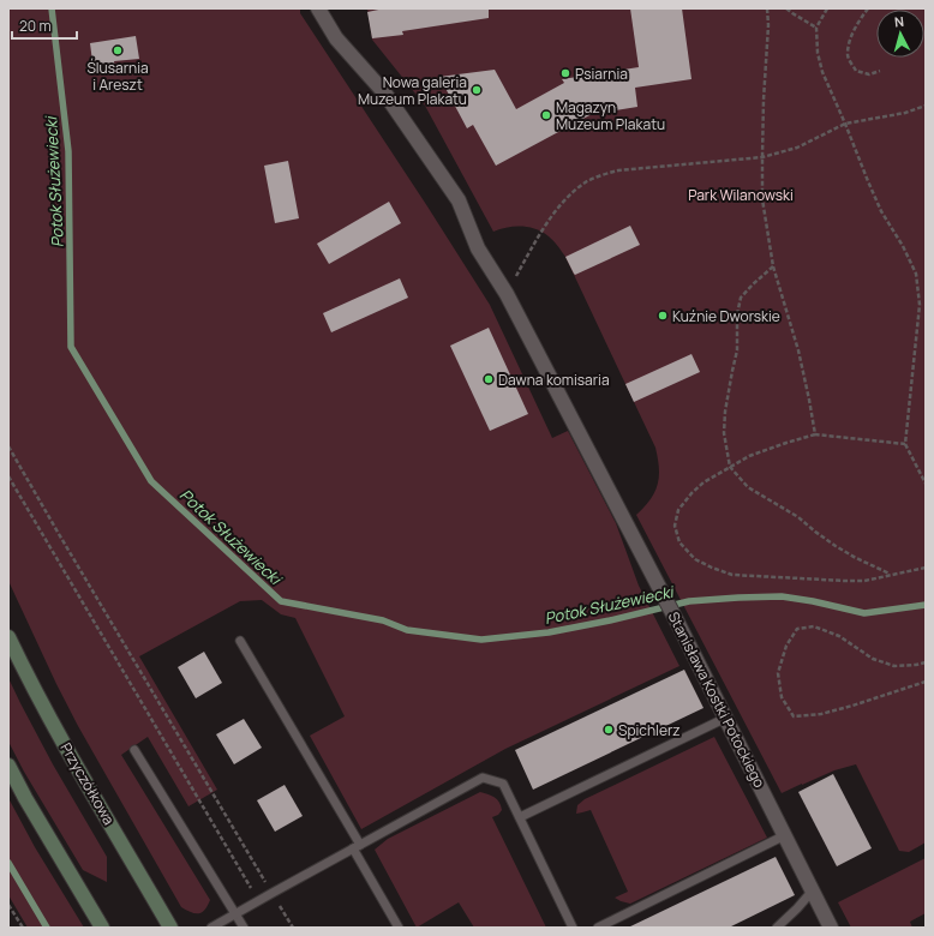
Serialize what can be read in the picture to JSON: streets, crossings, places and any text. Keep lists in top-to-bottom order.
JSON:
{
  "streets": {
    "main road": ["Przyczółkowa"],
    "street": ["Stanisława Kostki Potockiego"]
  },
  "water": ["Potok Służewiecki"],
  "parks": ["Park Wilanowski"],
  "places": [
    "Ślusarnia i Areszt",
    "Psiarnia",
    "Nowa galeria Muzeum Plakatu",
    "Magazyn Muzeum Plakatu",
    "Kuźnie Dworskie",
    "Dawna komisaria",
    "Spichlerz"
  ],
  "scale_bar": "20 m",
  "north": "top"
}
